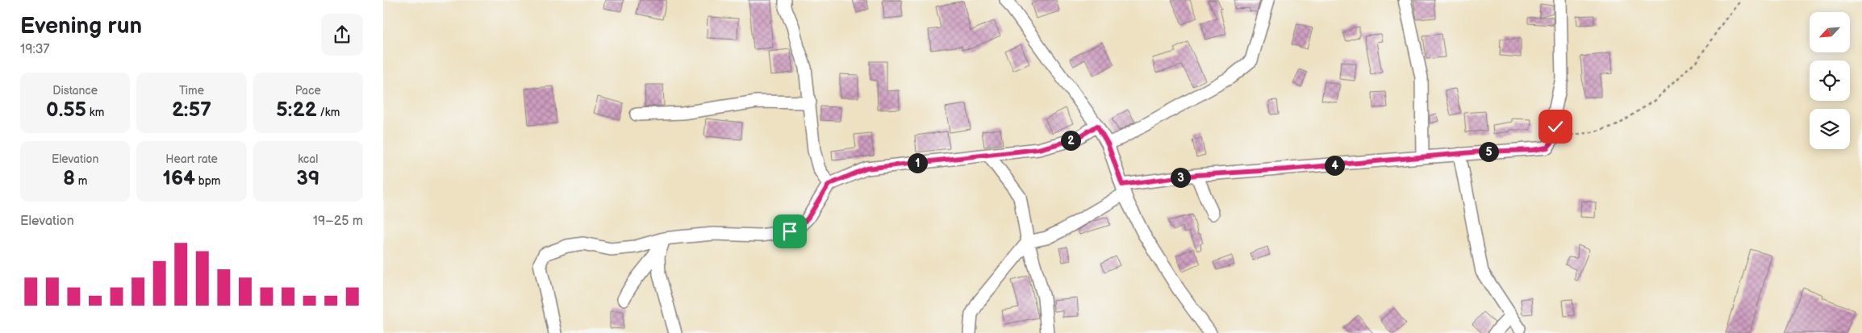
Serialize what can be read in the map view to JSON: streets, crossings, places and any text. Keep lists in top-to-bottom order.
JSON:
{
  "north": "bottom left",
  "page": {
    "heading": ["Evening run", "19:37"],
    "stats": [
      ["Distance", "0.55 km"],
      ["Time", "2:57"],
      ["Pace", "5:22 /km"],
      ["Elevation", "8 m"],
      ["Heart rate", "164 bpm"],
      ["kcal", "39"]
    ],
    "pins": [
      "2",
      "5",
      "1",
      "4",
      "3"
    ],
    "chart": ["Elevation", "19–25 m"]
  }
}
